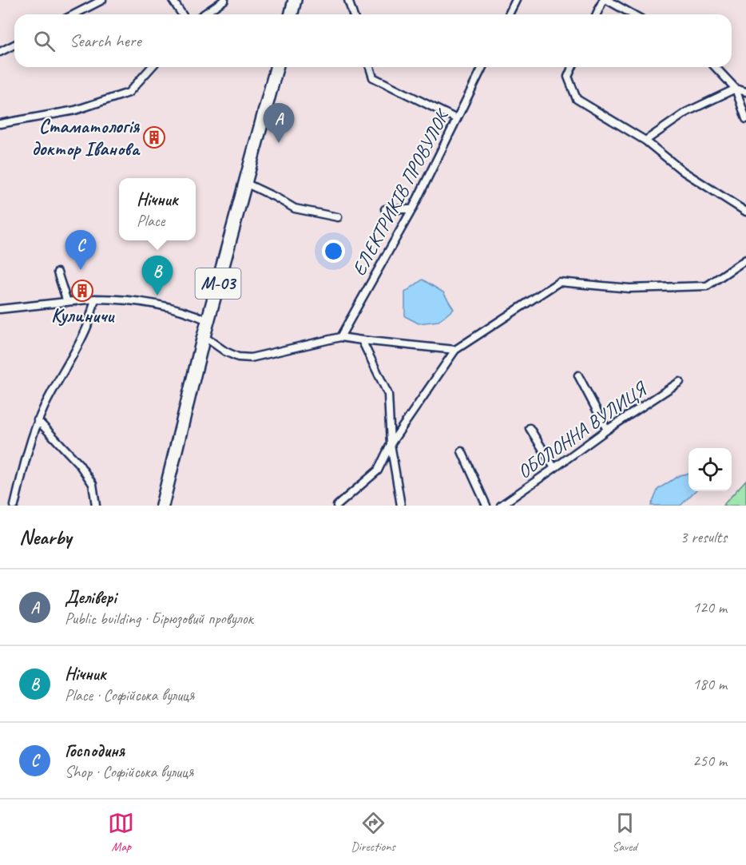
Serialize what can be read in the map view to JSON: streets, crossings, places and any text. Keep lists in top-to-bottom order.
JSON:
{
  "streets": {
    "highway": ["М-03"],
    "street": ["ЕЛЕКТРИКІВ ПРОВУЛОК", "ОБОЛОННА ВУЛИЦЯ"]
  },
  "places": {
    "building": ["Стаматологія доктор Іванова", "Кулиничи"]
  },
  "page": {
    "search": "Search here",
    "pins": ["A", "C", "B"],
    "popup": ["Нічник", "Place"],
    "heading": ["Nearby", "3 results"],
    "list": [
      {
        "mark": "A",
        "name": "Делівері",
        "note": "Public building · Бірюзовий провулок",
        "value": "120 m"
      },
      {
        "mark": "B",
        "name": "Нічник",
        "note": "Place · Софійська вулиця",
        "value": "180 m"
      },
      {
        "mark": "C",
        "name": "Господиня",
        "note": "Shop · Софійська вулиця",
        "value": "250 m"
      }
    ],
    "nav": ["Map", "Directions", "Saved"]
  }
}
